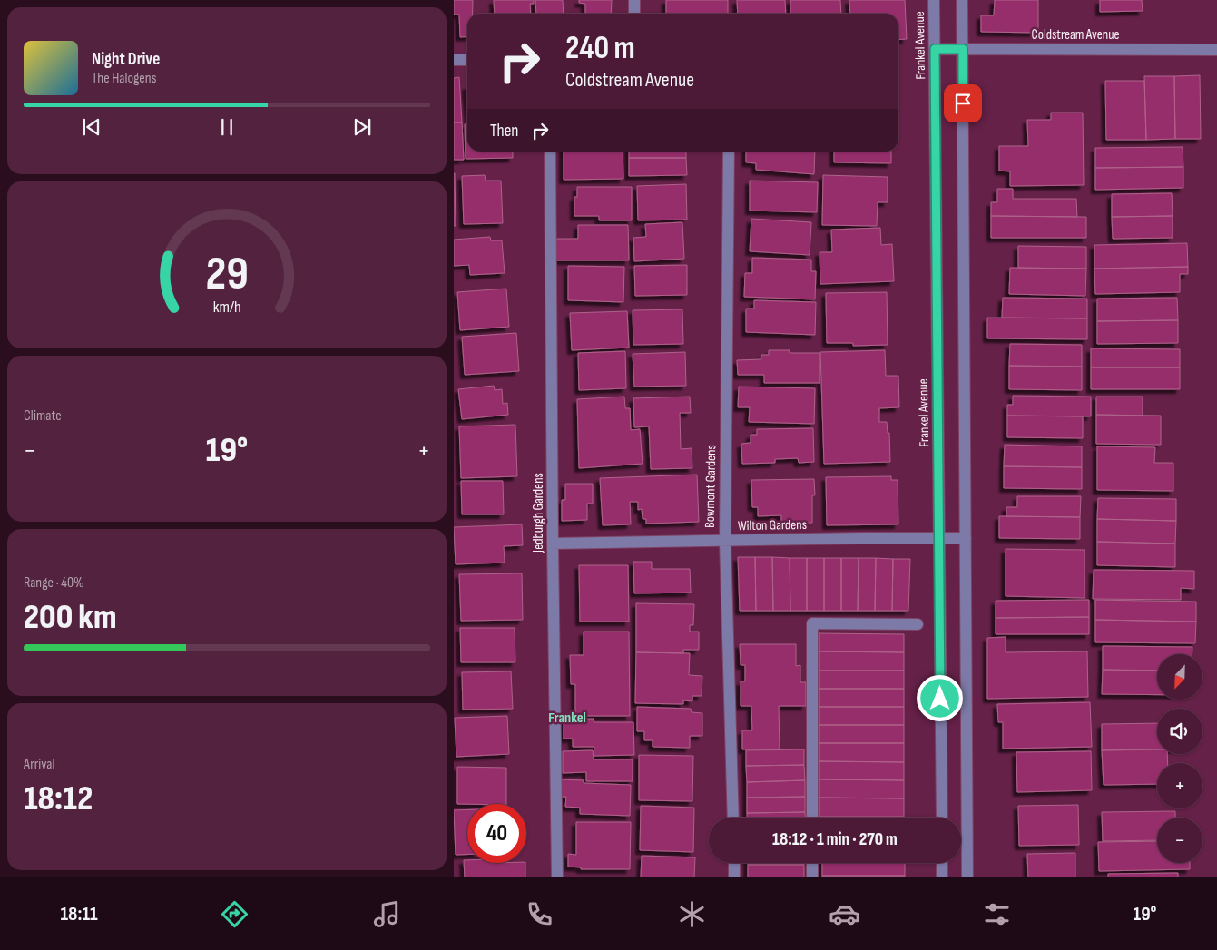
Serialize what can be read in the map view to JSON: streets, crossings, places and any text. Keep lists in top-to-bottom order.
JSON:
{
  "streets": {
    "street": [
      "Coldstream Avenue",
      "Frankel Avenue",
      "Bowmont Gardens",
      "Jedburgh Gardens",
      "Wilton Gardens"
    ]
  },
  "crossings": [
    ["Coldstream Avenue", "Frankel Avenue"],
    ["Frankel Avenue", "Wilton Gardens"],
    ["Bowmont Gardens", "Wilton Gardens"],
    ["Jedburgh Gardens", "Wilton Gardens"]
  ],
  "districts": ["Frankel"],
  "north": "bottom left",
  "page": {
    "turn": ["240 m", "Coldstream Avenue"],
    "song": ["Night Drive", "The Halogens"],
    "then": "Then",
    "tile": [
      "Climate",
      ["Range · 40%", "200 km"],
      ["Arrival", "18:12"]
    ],
    "heat": ["−", "19°", "+"],
    "map_buttons": ["+", "−"],
    "limit": "40",
    "trip": "18:12 · 1 min · 270 m",
    "tabs": ["18:11", "19°"],
    "gauge": ["29", "km/h"]
  }
}
